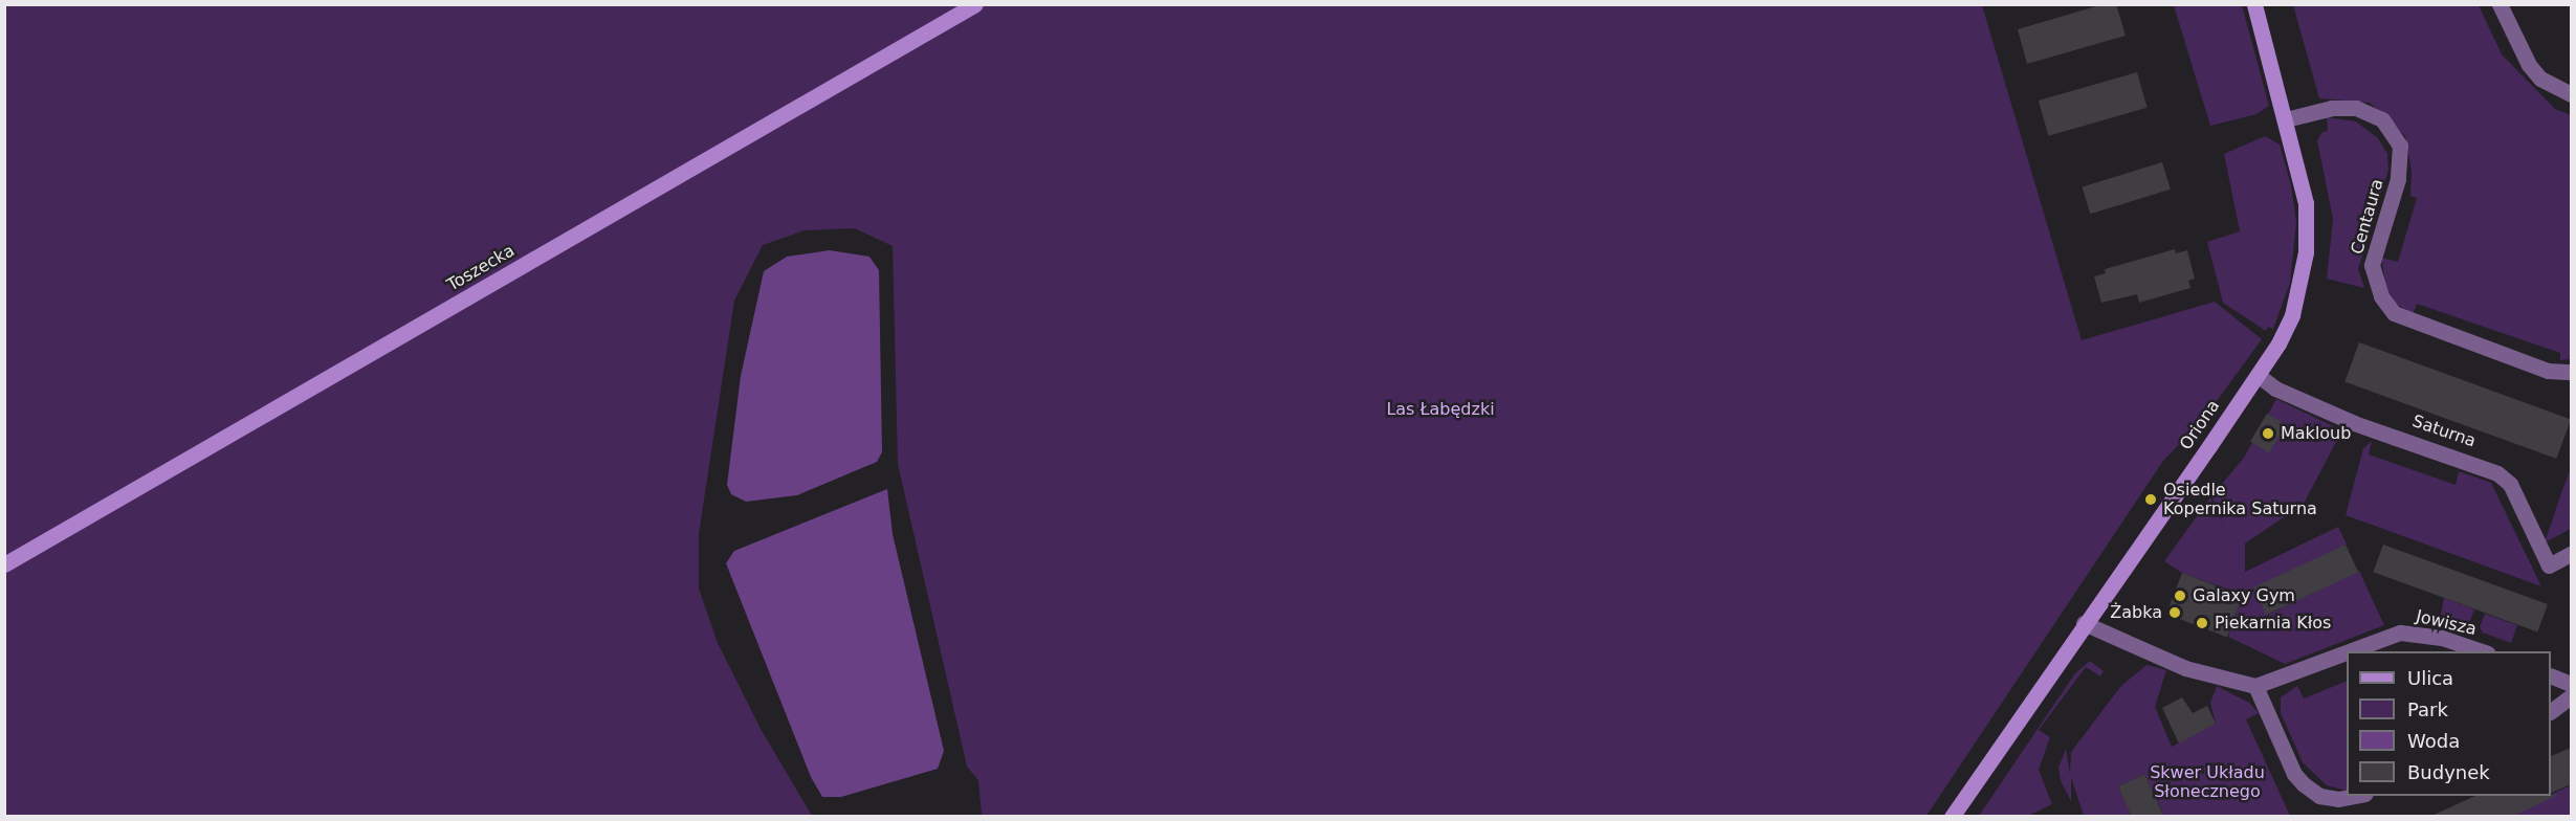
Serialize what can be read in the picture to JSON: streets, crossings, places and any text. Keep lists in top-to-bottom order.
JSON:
{
  "streets": {
    "main road": ["Toszecka", "Oriona"],
    "street": ["Centaura", "Saturna", "Jowisza"]
  },
  "crossings": [
    ["Centaura", "Oriona"],
    ["Oriona", "Saturna"]
  ],
  "parks": ["Las Łabędzki", "Skwer Układu Słonecznego"],
  "places": [
    "Makloub",
    "Osiedle Kopernika Saturna",
    "Galaxy Gym",
    "Żabka",
    "Piekarnia Kłos"
  ],
  "legend": [
    "Ulica",
    "Park",
    "Woda",
    "Budynek"
  ]
}
